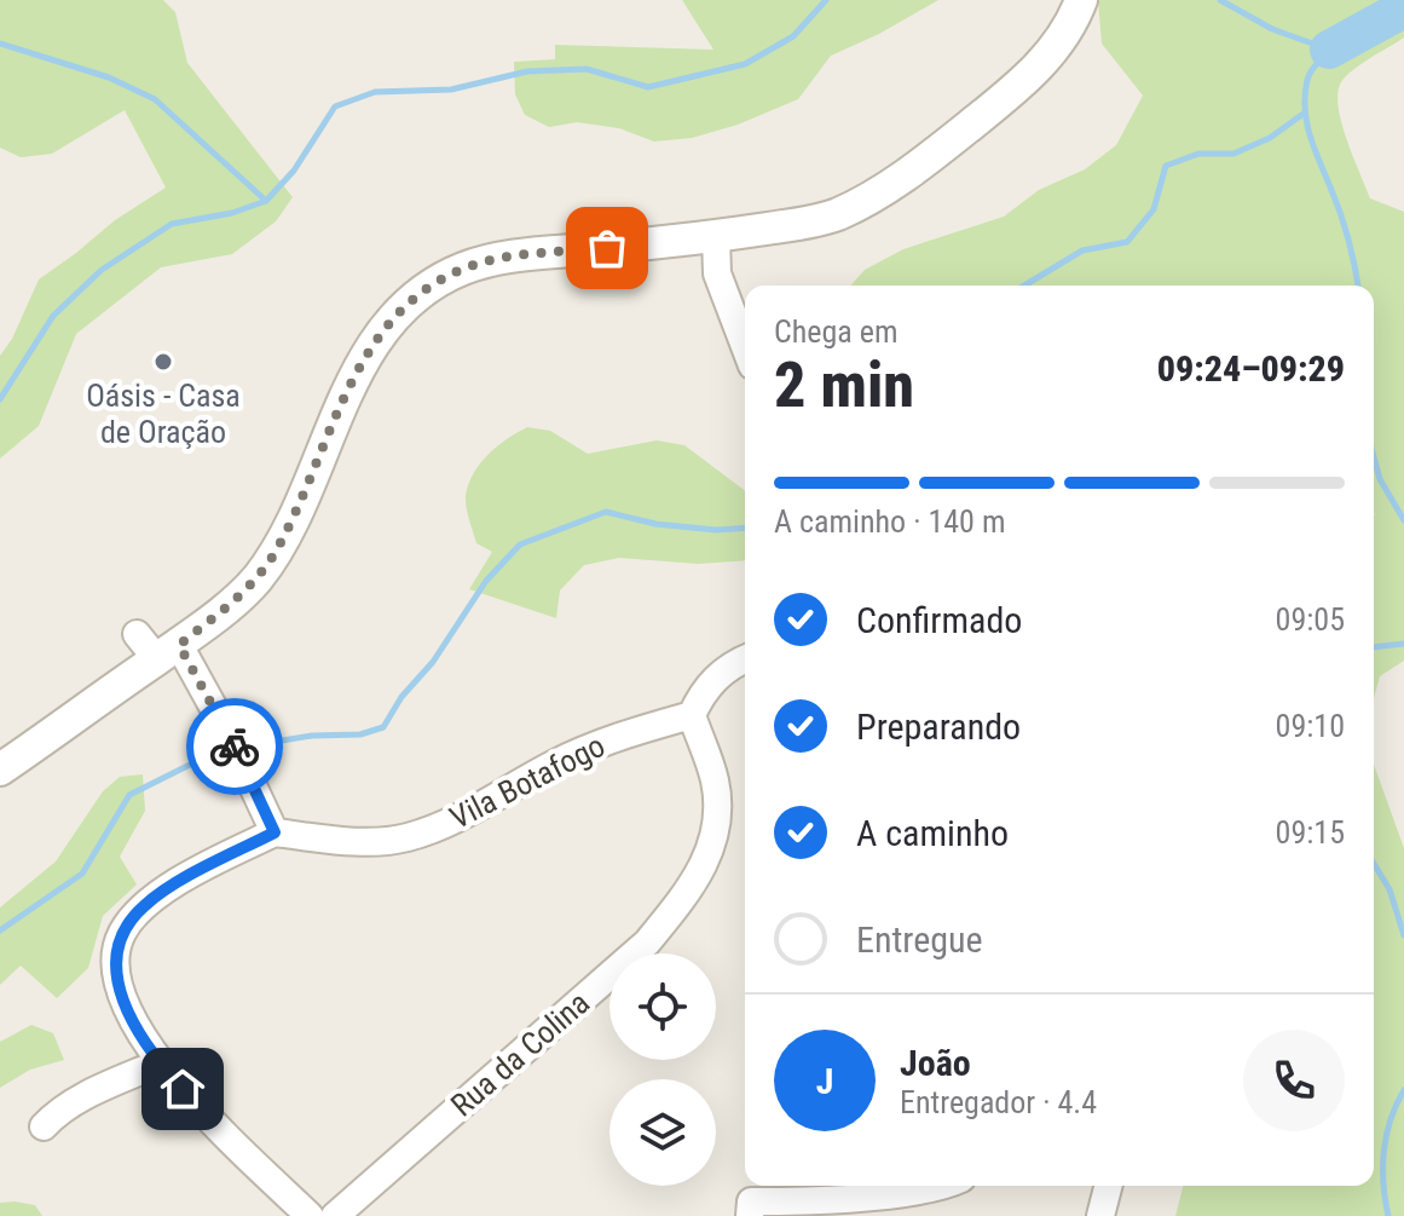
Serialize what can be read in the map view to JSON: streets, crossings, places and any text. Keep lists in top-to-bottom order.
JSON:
{
  "streets": {
    "street": ["Vila Botafogo", "Rua da Colina"]
  },
  "crossings": [
    ["Vila Botafogo", "Rua da Colina"]
  ],
  "places": ["Oásis - Casa de Oração"],
  "page": {
    "heading": ["2 min", "Chega em", "09:24–09:29"],
    "panel": ["João", "Entregador · 4.4"],
    "bar": "A caminho · 140 m",
    "list": [
      ["Confirmado", "09:05"],
      ["Preparando", "09:10"],
      ["A caminho", "09:15"],
      "Entregue"
    ],
    "round": "J"
  }
}
